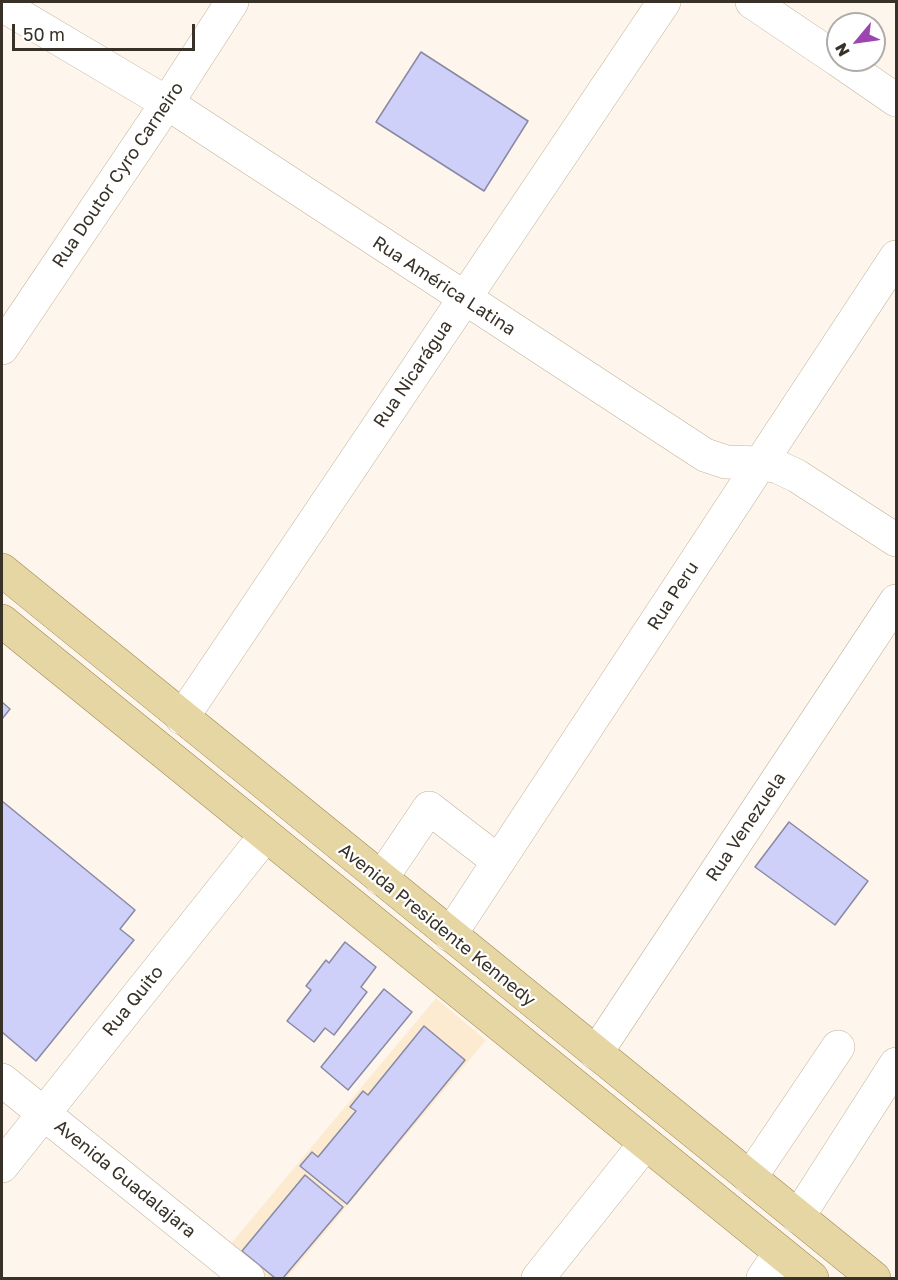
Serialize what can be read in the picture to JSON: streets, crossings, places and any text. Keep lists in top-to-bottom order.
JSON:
{
  "streets": {
    "main road": ["Avenida Presidente Kennedy"],
    "street": [
      "Rua Doutor Cyro Carneiro",
      "Rua América Latina",
      "Rua Nicarágua",
      "Rua Peru",
      "Rua Venezuela",
      "Rua Quito",
      "Avenida Guadalajara"
    ]
  },
  "crossings": [
    ["Rua Doutor Cyro Carneiro", "Rua América Latina"],
    ["Rua América Latina", "Rua Nicarágua"],
    ["Rua América Latina", "Rua Peru"],
    ["Rua Nicarágua", "Avenida Presidente Kennedy"],
    ["Rua Peru", "Avenida Presidente Kennedy"],
    ["Rua Venezuela", "Avenida Presidente Kennedy"],
    ["Rua Quito", "Avenida Guadalajara"]
  ],
  "scale_bar": "50 m",
  "north": "bottom left"
}
